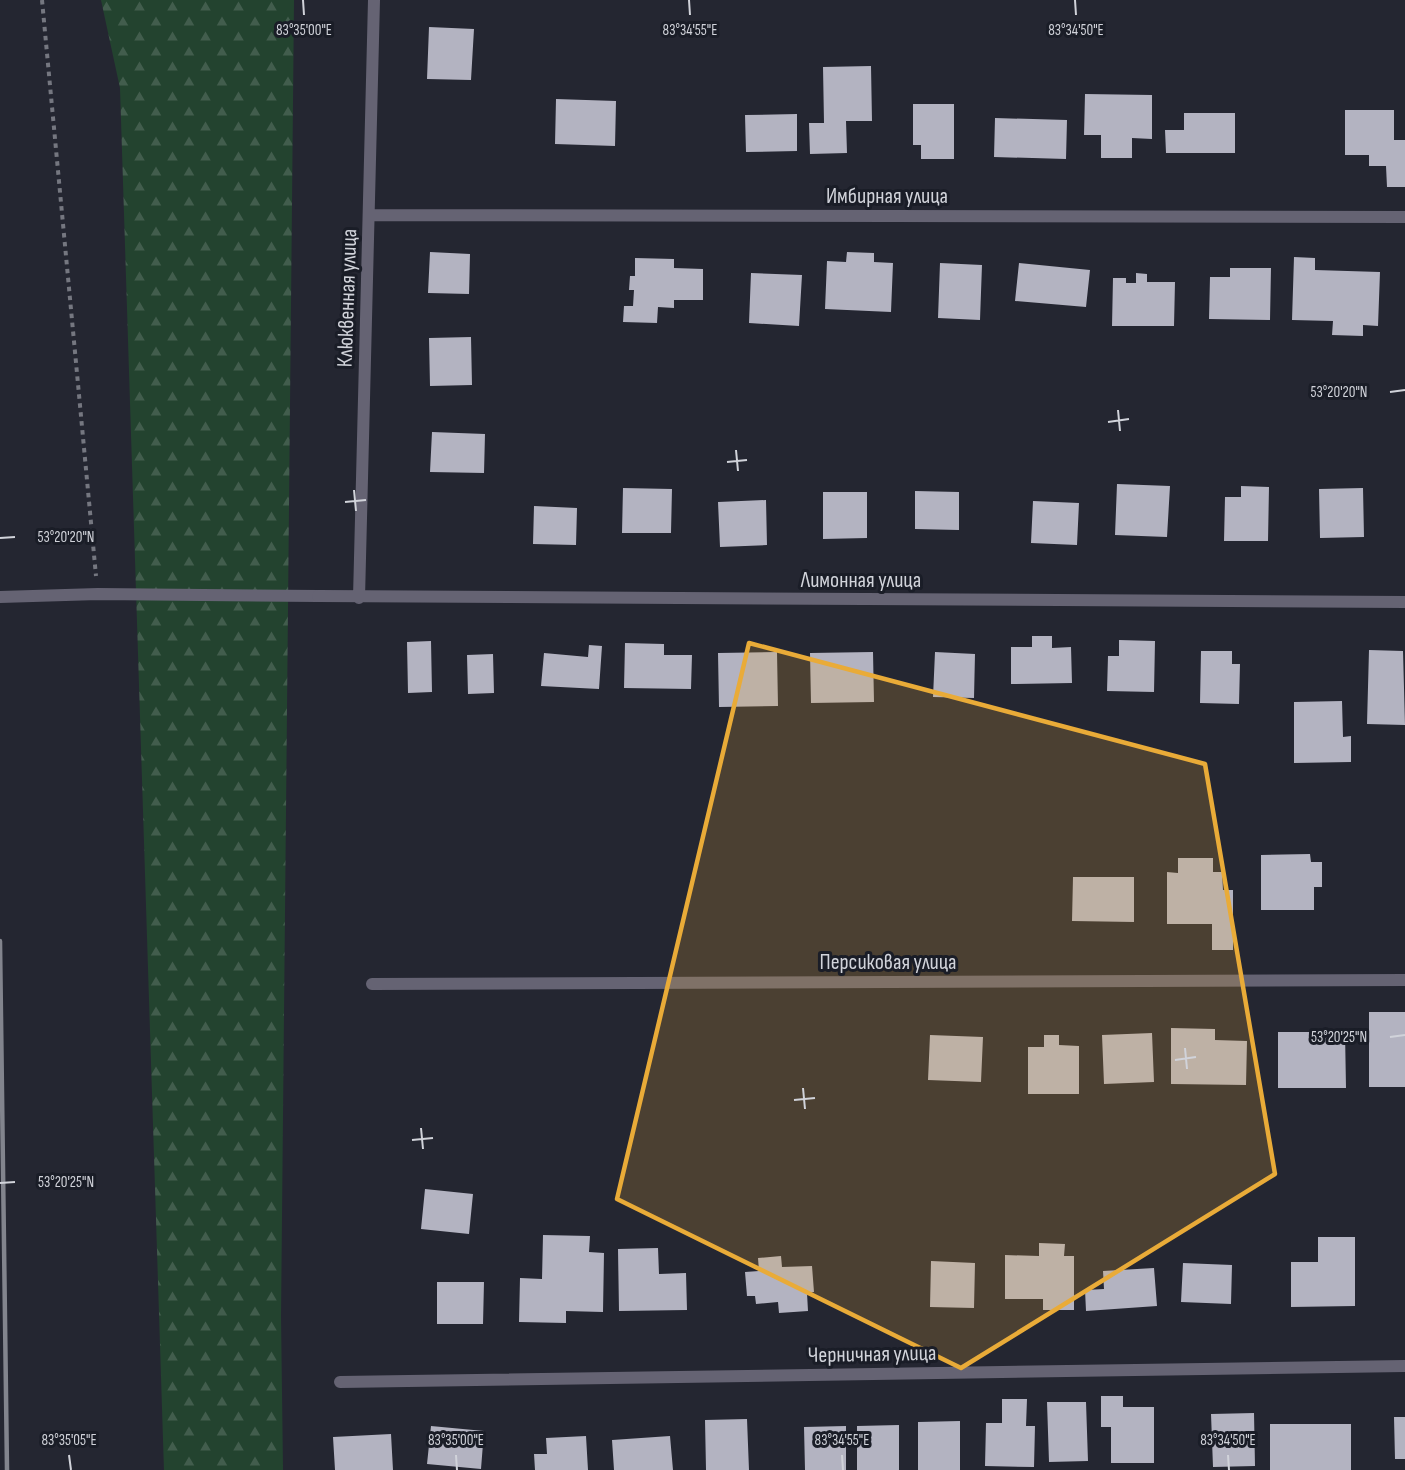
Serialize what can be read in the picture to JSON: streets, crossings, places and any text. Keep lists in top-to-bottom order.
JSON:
{
  "streets": {
    "street": [
      "Имбирная улица",
      "Клюквенная улица",
      "Лимонная улица",
      "Персиковая улица",
      "Черничная улица"
    ]
  },
  "crossings": [
    ["Имбирная улица", "Клюквенная улица"],
    ["Клюквенная улица", "Лимонная улица"]
  ],
  "coordinates": [
    "83°35'00\"E",
    "83°34'55\"E",
    "83°34'50\"E",
    "53°20'20\"N",
    "53°20'25\"N",
    "83°35'05\"E"
  ]
}
